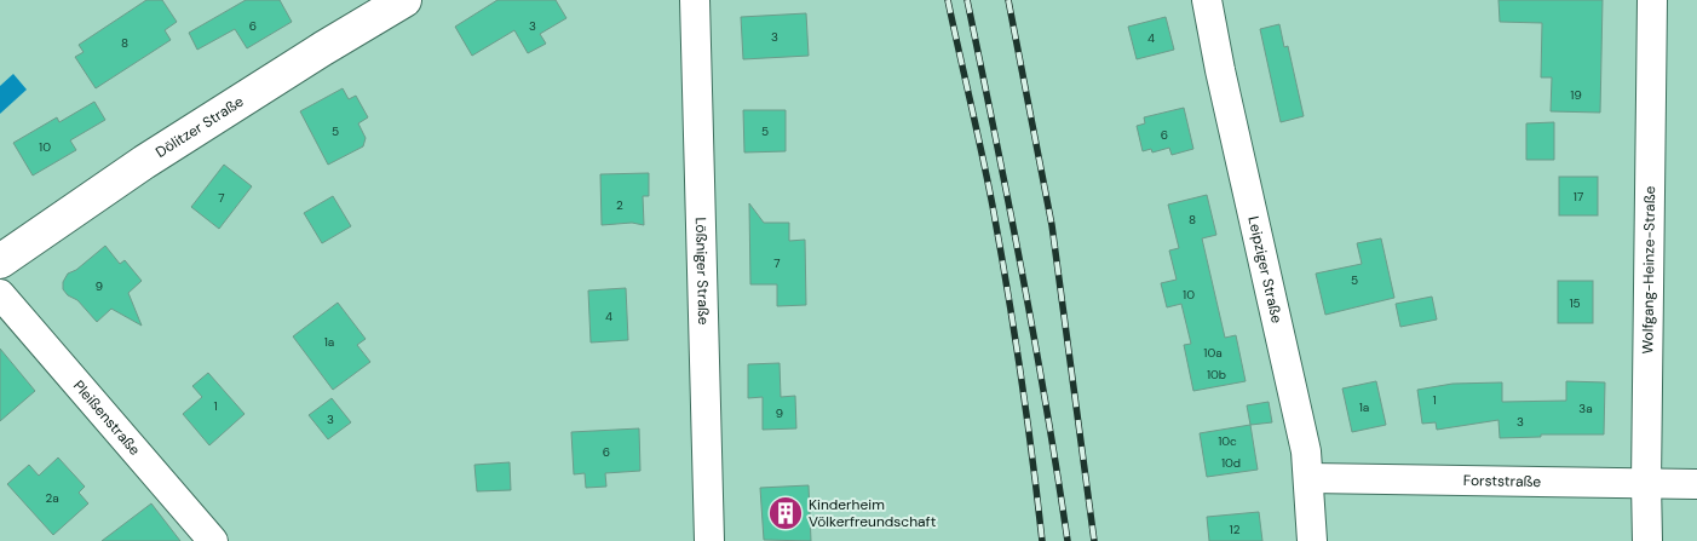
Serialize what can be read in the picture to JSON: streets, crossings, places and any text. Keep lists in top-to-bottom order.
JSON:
{
  "streets": {
    "main road": ["Dölitzer Straße"],
    "street": [
      "Leipziger Straße",
      "Lößniger Straße",
      "Wolfgang-Heinze-Straße",
      "Pleißenstraße",
      "Forststraße"
    ]
  },
  "crossings": [
    ["Leipziger Straße", "Forststraße"],
    ["Wolfgang-Heinze-Straße", "Forststraße"]
  ],
  "places": {
    "building": ["Kinderheim Völkerfreundschaft"]
  },
  "house_numbers": [
    "6",
    "3",
    "3",
    "4",
    "8",
    "19",
    "5",
    "5",
    "6",
    "10",
    "17",
    "7",
    "2",
    "8",
    "7",
    "5",
    "9",
    "10",
    "15",
    "4",
    "1a",
    "10a",
    "10b",
    "1",
    "1",
    "1a",
    "3a",
    "9",
    "3",
    "3",
    "10c",
    "6",
    "10d",
    "2a",
    "12"
  ]
}
